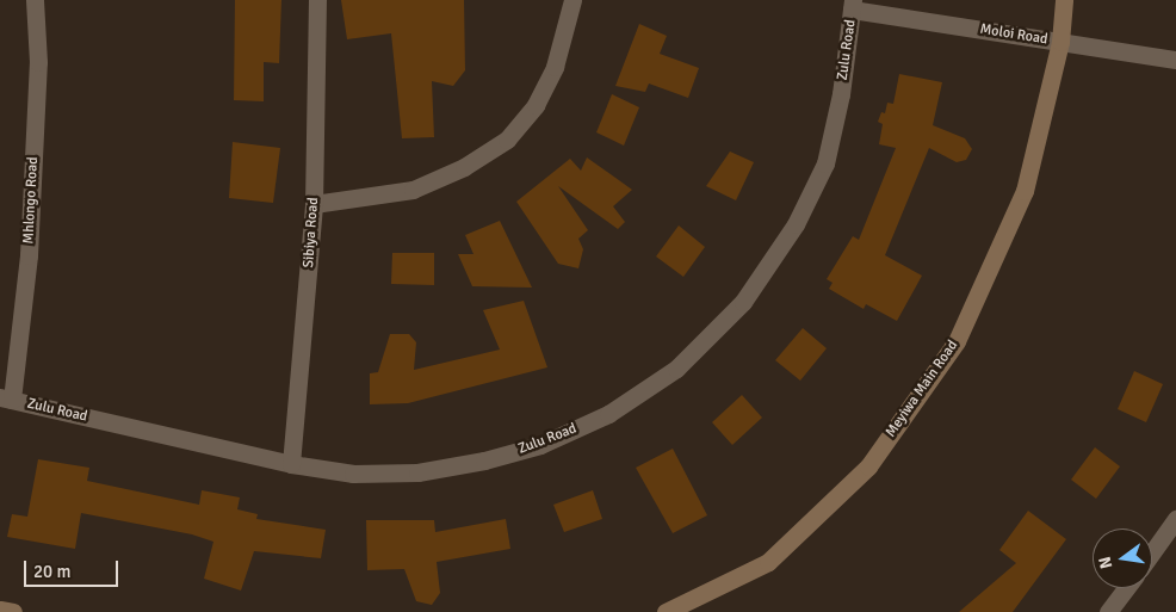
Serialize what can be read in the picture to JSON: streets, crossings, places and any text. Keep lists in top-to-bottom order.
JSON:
{
  "streets": {
    "street": [
      "Moloi Road",
      "Zulu Road",
      "Mhlongo Road",
      "Sibiya Road",
      "Meyiwa Main Road"
    ]
  },
  "crossings": [
    ["Moloi Road", "Zulu Road"],
    ["Moloi Road", "Meyiwa Main Road"],
    ["Zulu Road", "Mhlongo Road"],
    ["Zulu Road", "Sibiya Road"]
  ],
  "scale_bar": "20 m",
  "north": "left"
}
